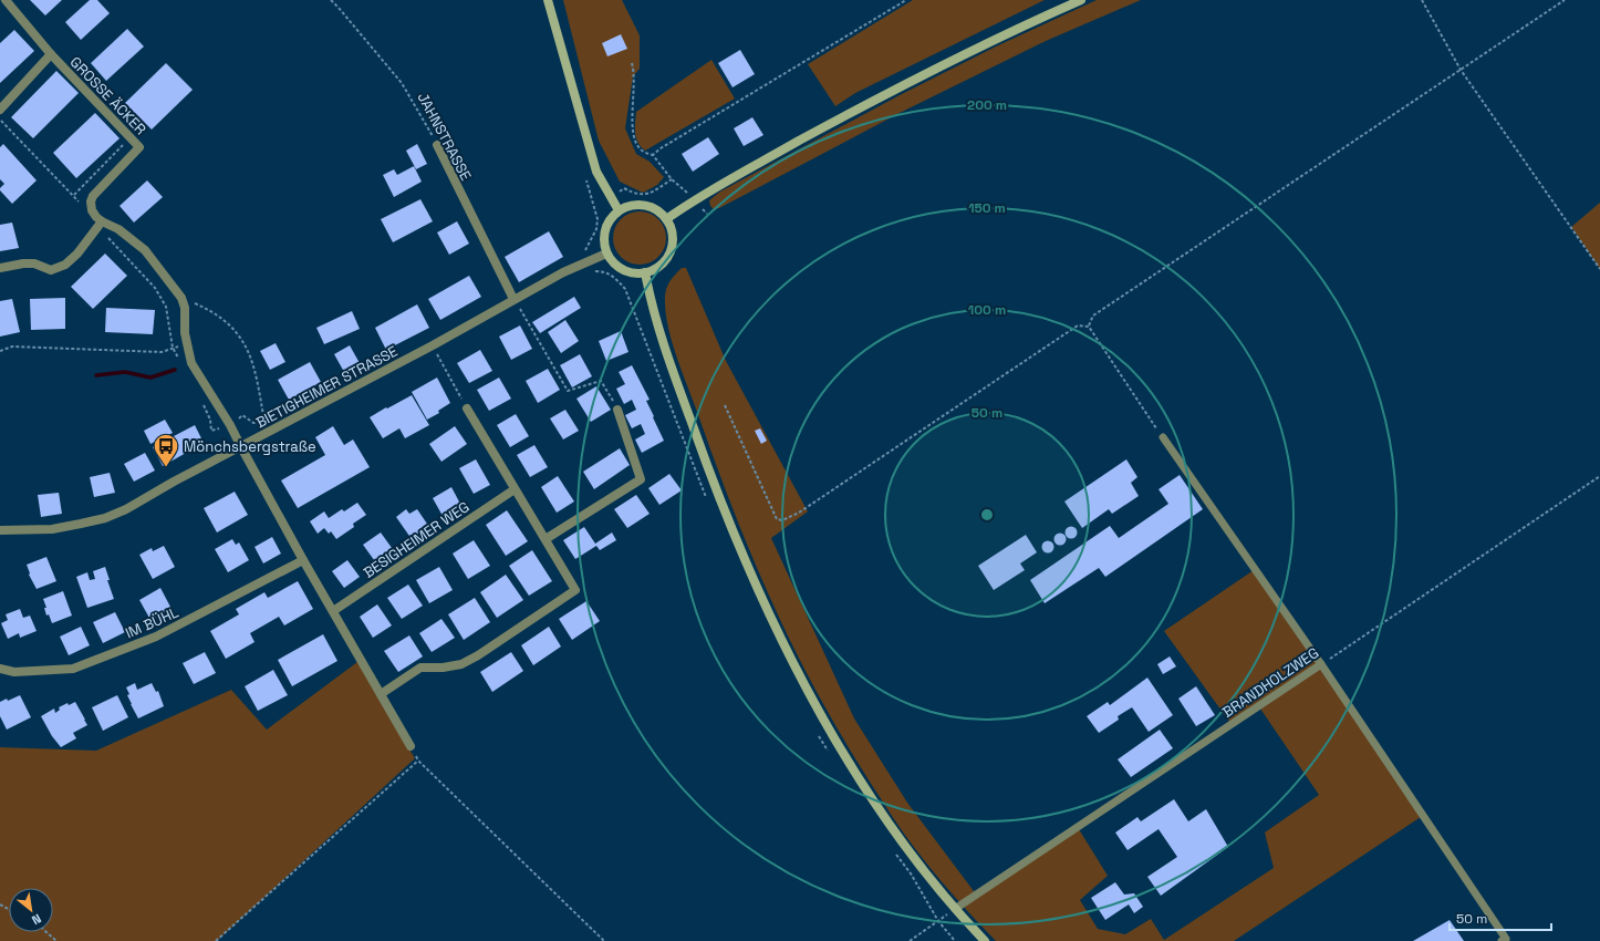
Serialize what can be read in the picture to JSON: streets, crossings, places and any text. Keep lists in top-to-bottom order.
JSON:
{
  "streets": {
    "street": [
      "GROSSE ÄCKER",
      "JAHNSTRASSE",
      "BIETIGHEIMER STRASSE",
      "BESIGHEIMER WEG",
      "IM BÜHL"
    ],
    "lane": ["BRANDHOLZWEG"]
  },
  "crossings": [
    ["JAHNSTRASSE", "BIETIGHEIMER STRASSE"]
  ],
  "places": {
    "bus stop": ["Mönchsbergstraße"]
  },
  "scale_bar": "50 m",
  "north": "bottom right",
  "rings": [
    "200 m",
    "150 m",
    "100 m",
    "50 m"
  ]
}
